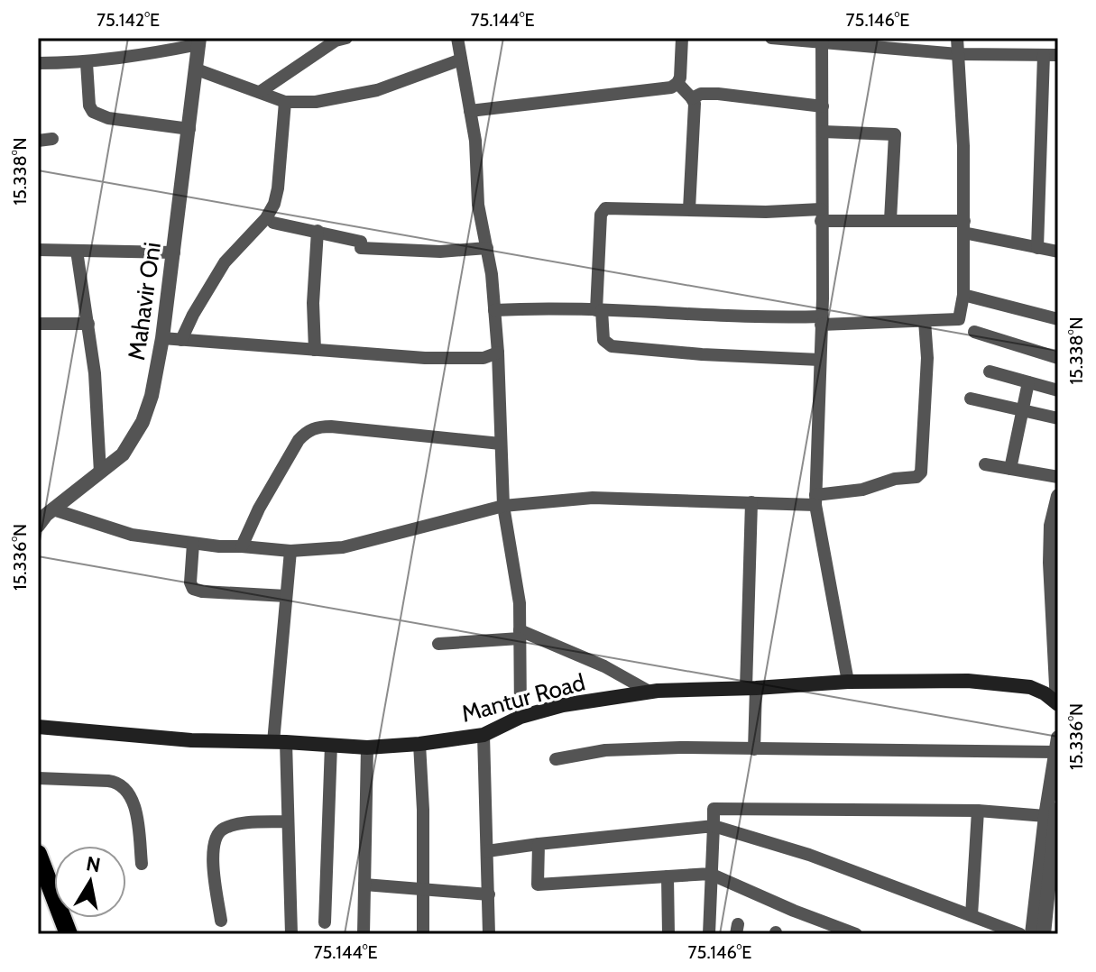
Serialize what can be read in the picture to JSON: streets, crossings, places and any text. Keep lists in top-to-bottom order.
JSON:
{
  "streets": {
    "main road": ["Mantur Road"],
    "street": ["Mahavir Oni"]
  },
  "north": "top",
  "coordinates": [
    "75.142°E",
    "75.144°E",
    "75.146°E",
    "15.338°N",
    "15.336°N"
  ]
}
